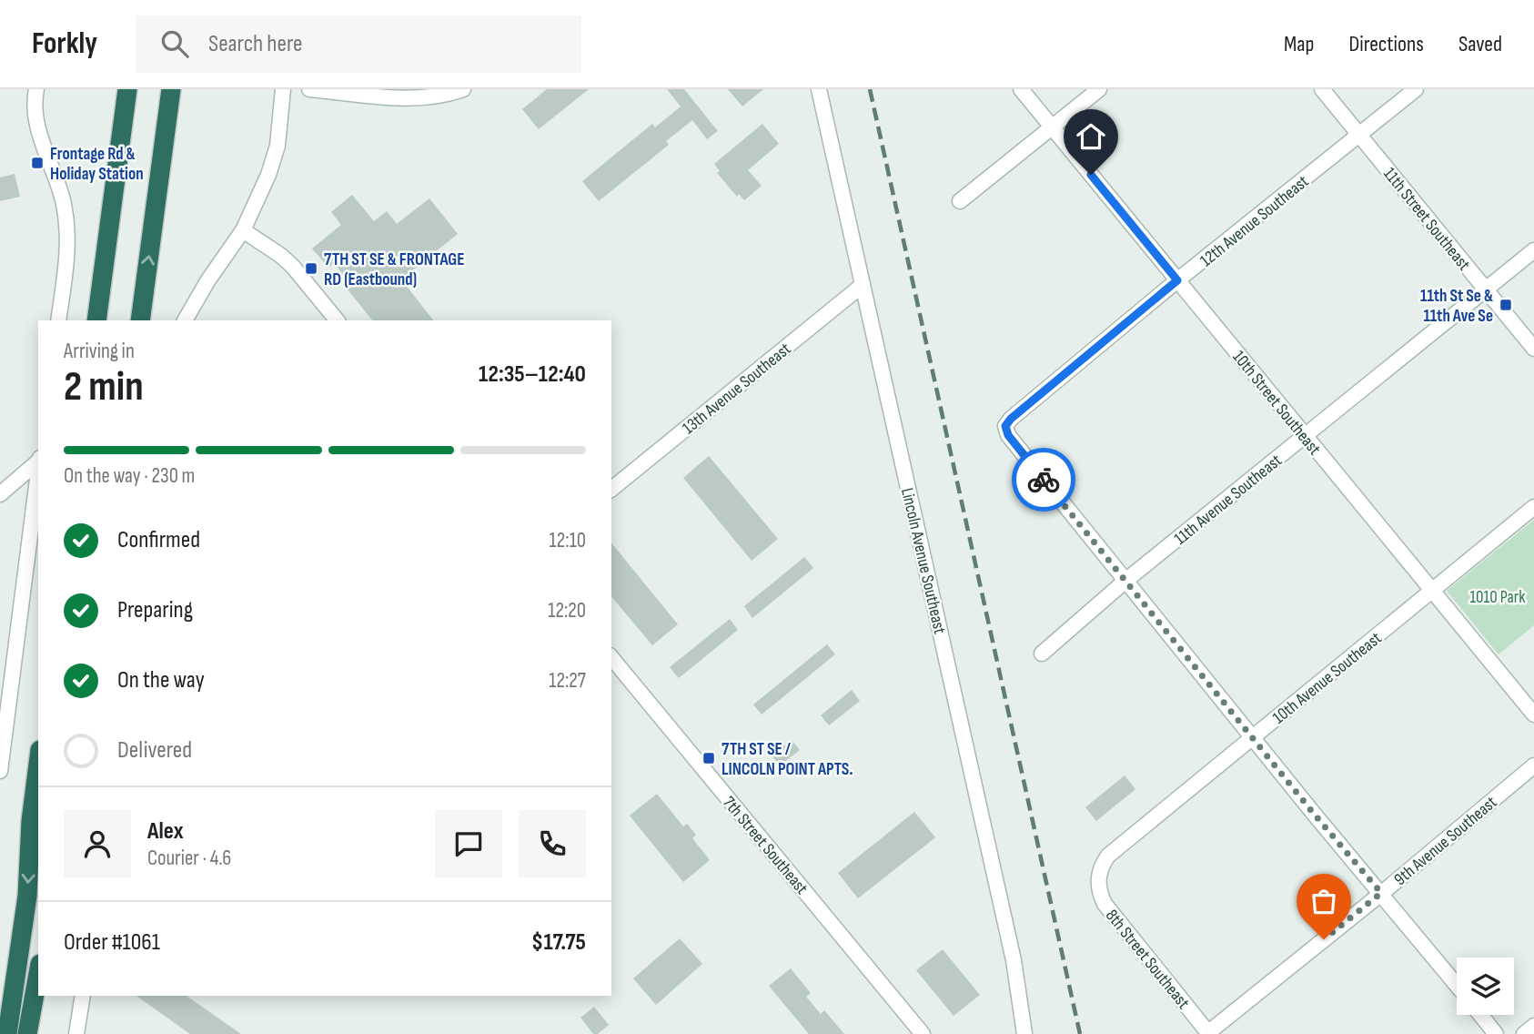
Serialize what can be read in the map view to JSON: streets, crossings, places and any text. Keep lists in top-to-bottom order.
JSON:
{
  "streets": {
    "street": [
      "11th Street Southeast",
      "12th Avenue Southeast",
      "13th Avenue Southeast",
      "10th Street Southeast",
      "11th Avenue Southeast",
      "Lincoln Avenue Southeast",
      "10th Avenue Southeast",
      "9th Avenue Southeast",
      "7th Street Southeast",
      "8th Street Southeast"
    ]
  },
  "crossings": [
    ["11th Street Southeast", "12th Avenue Southeast"],
    ["11th Street Southeast", "11th Avenue Southeast"],
    ["12th Avenue Southeast", "10th Street Southeast"],
    ["12th Avenue Southeast", "11th Avenue Southeast"],
    ["13th Avenue Southeast", "Lincoln Avenue Southeast"],
    ["10th Street Southeast", "11th Avenue Southeast"],
    ["10th Street Southeast", "10th Avenue Southeast"],
    ["10th Avenue Southeast", "8th Street Southeast"],
    ["9th Avenue Southeast", "8th Street Southeast"]
  ],
  "parks": ["1010 Park"],
  "places": {
    "transit": [
      "Frontage Rd & Holiday Station",
      "7TH ST SE & FRONTAGE RD (Eastbound)",
      "11th St Se & 11th Ave Se",
      "7TH ST SE / LINCOLN POINT APTS."
    ]
  },
  "page": {
    "header": "Forkly",
    "search": "Search here",
    "nav": ["Map", "Directions", "Saved"],
    "heading": ["2 min", "Arriving in", "12:35–12:40"],
    "panel": [
      "Alex",
      "Courier · 4.6",
      "Order #1061",
      "$17.75"
    ],
    "bar": "On the way · 230 m",
    "list": [
      ["Confirmed", "12:10"],
      ["Preparing", "12:20"],
      ["On the way", "12:27"],
      "Delivered"
    ]
  }
}
